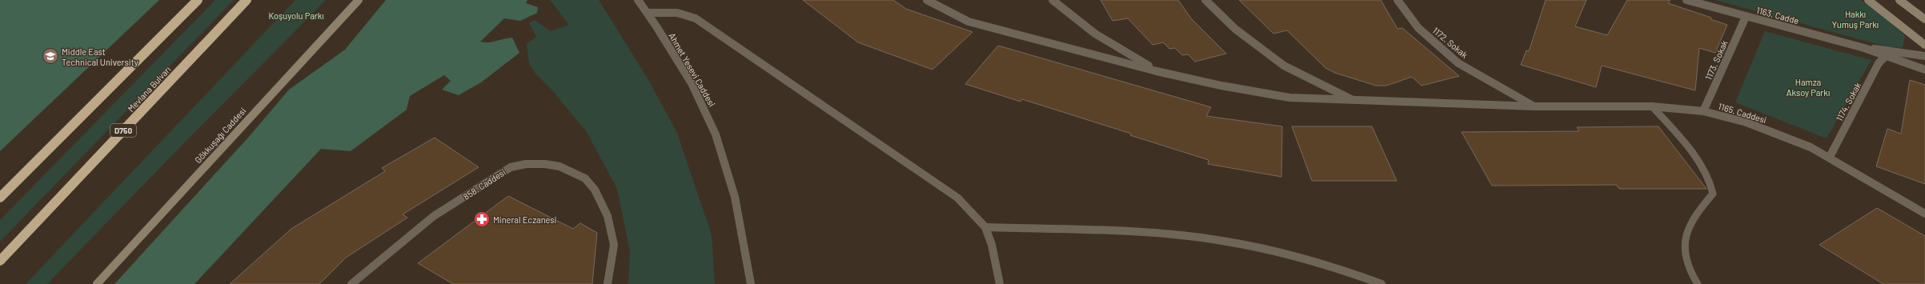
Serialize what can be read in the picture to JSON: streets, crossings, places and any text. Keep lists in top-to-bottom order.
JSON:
{
  "streets": {
    "highway": ["Mevlana Bulvarı", "D750"],
    "street": [
      "1163. Cadde",
      "1172. Sokak",
      "1173. Sokak",
      "Ahmet Yesevi Caddesi",
      "1174. Sokak",
      "1165. Caddesi",
      "Gökkuşağı Caddesi",
      "858. Caddesi"
    ]
  },
  "crossings": [
    ["1163. Cadde", "1173. Sokak"],
    ["1163. Cadde", "1174. Sokak"],
    ["1172. Sokak", "1165. Caddesi"],
    ["1173. Sokak", "1165. Caddesi"],
    ["1174. Sokak", "1165. Caddesi"]
  ],
  "parks": ["Hakkı Yumuş Parkı", "Koşuyolu Parkı", "Hamza Aksoy Parkı"],
  "places": {
    "school or university": ["Middle East Technical University"],
    "pharmacy": ["Mineral Eczanesi"]
  }
}
